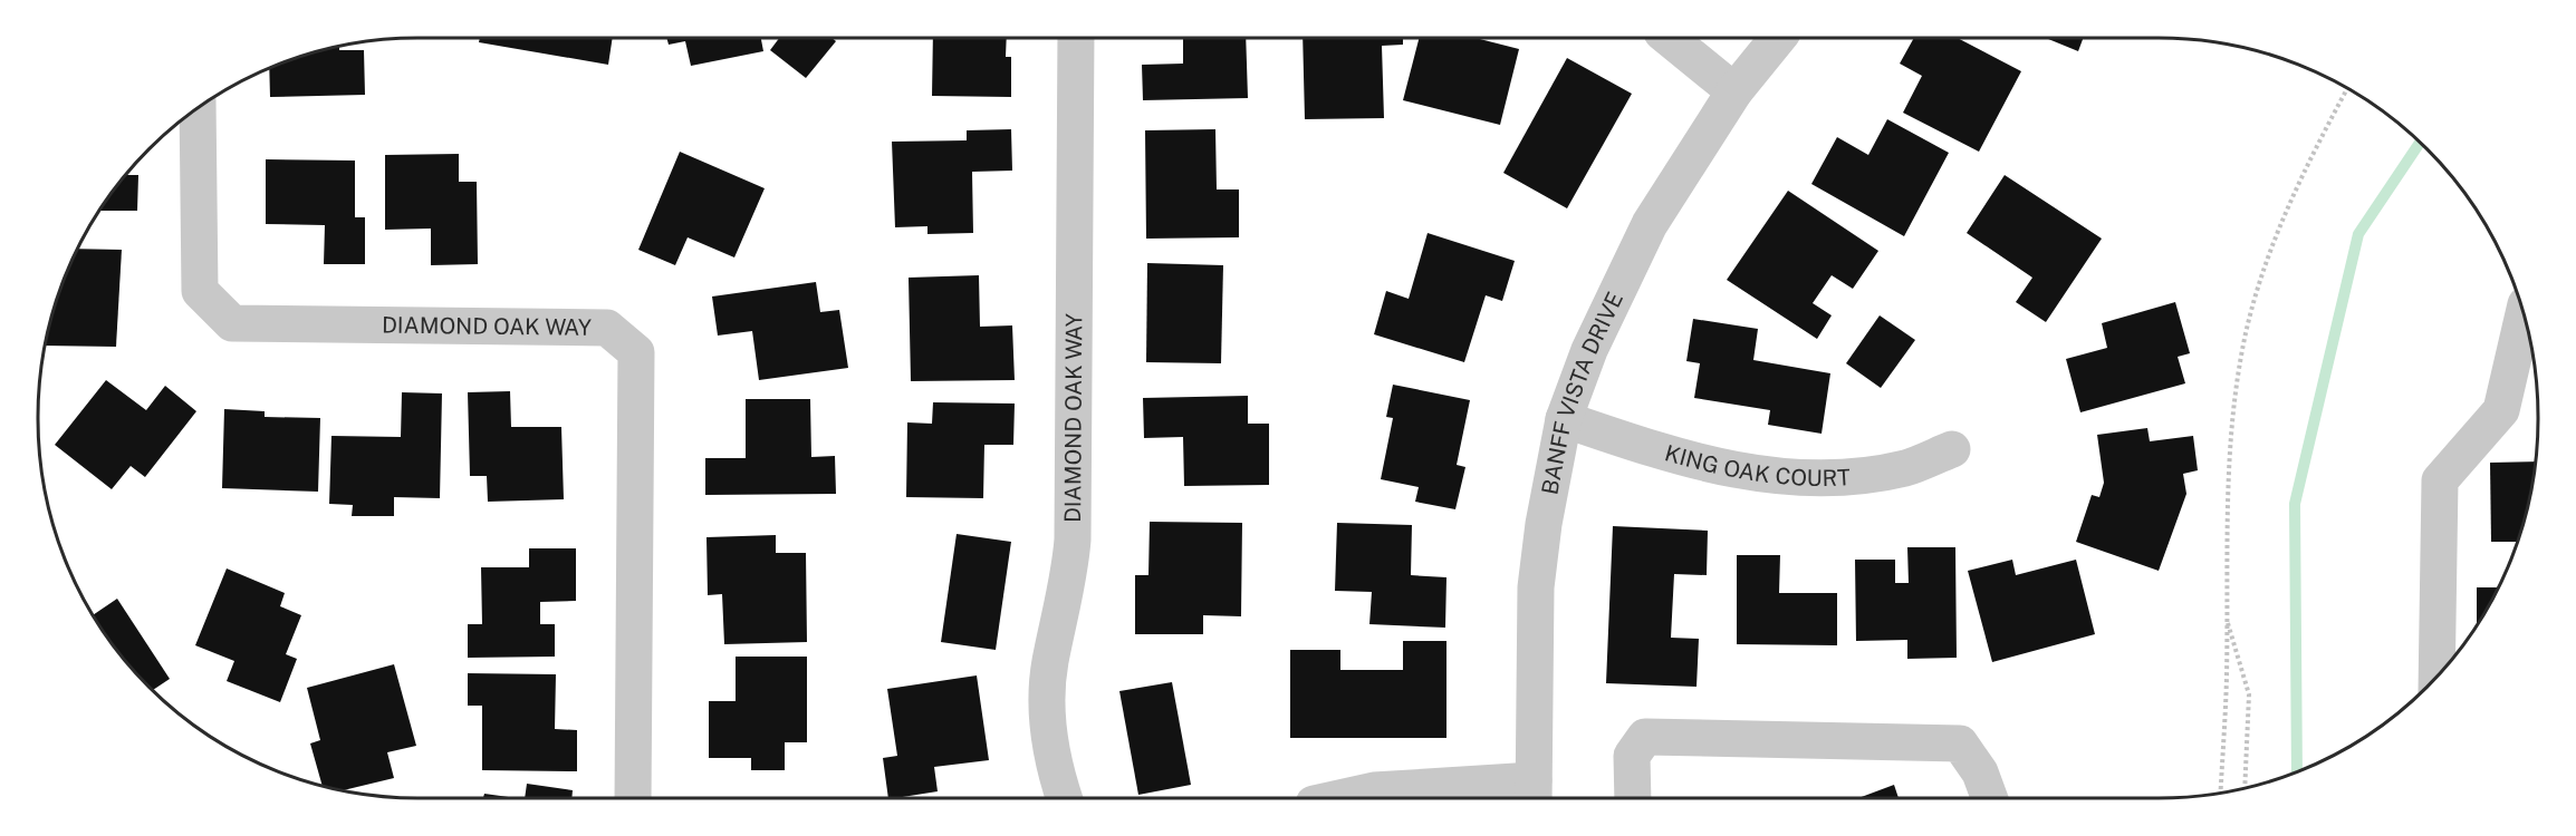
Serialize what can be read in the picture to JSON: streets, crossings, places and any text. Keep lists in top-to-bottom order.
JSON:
{
  "streets": {
    "street": ["DIAMOND OAK WAY", "BANFF VISTA DRIVE", "KING OAK COURT"]
  },
  "crossings": [
    ["BANFF VISTA DRIVE", "KING OAK COURT"]
  ]
}
